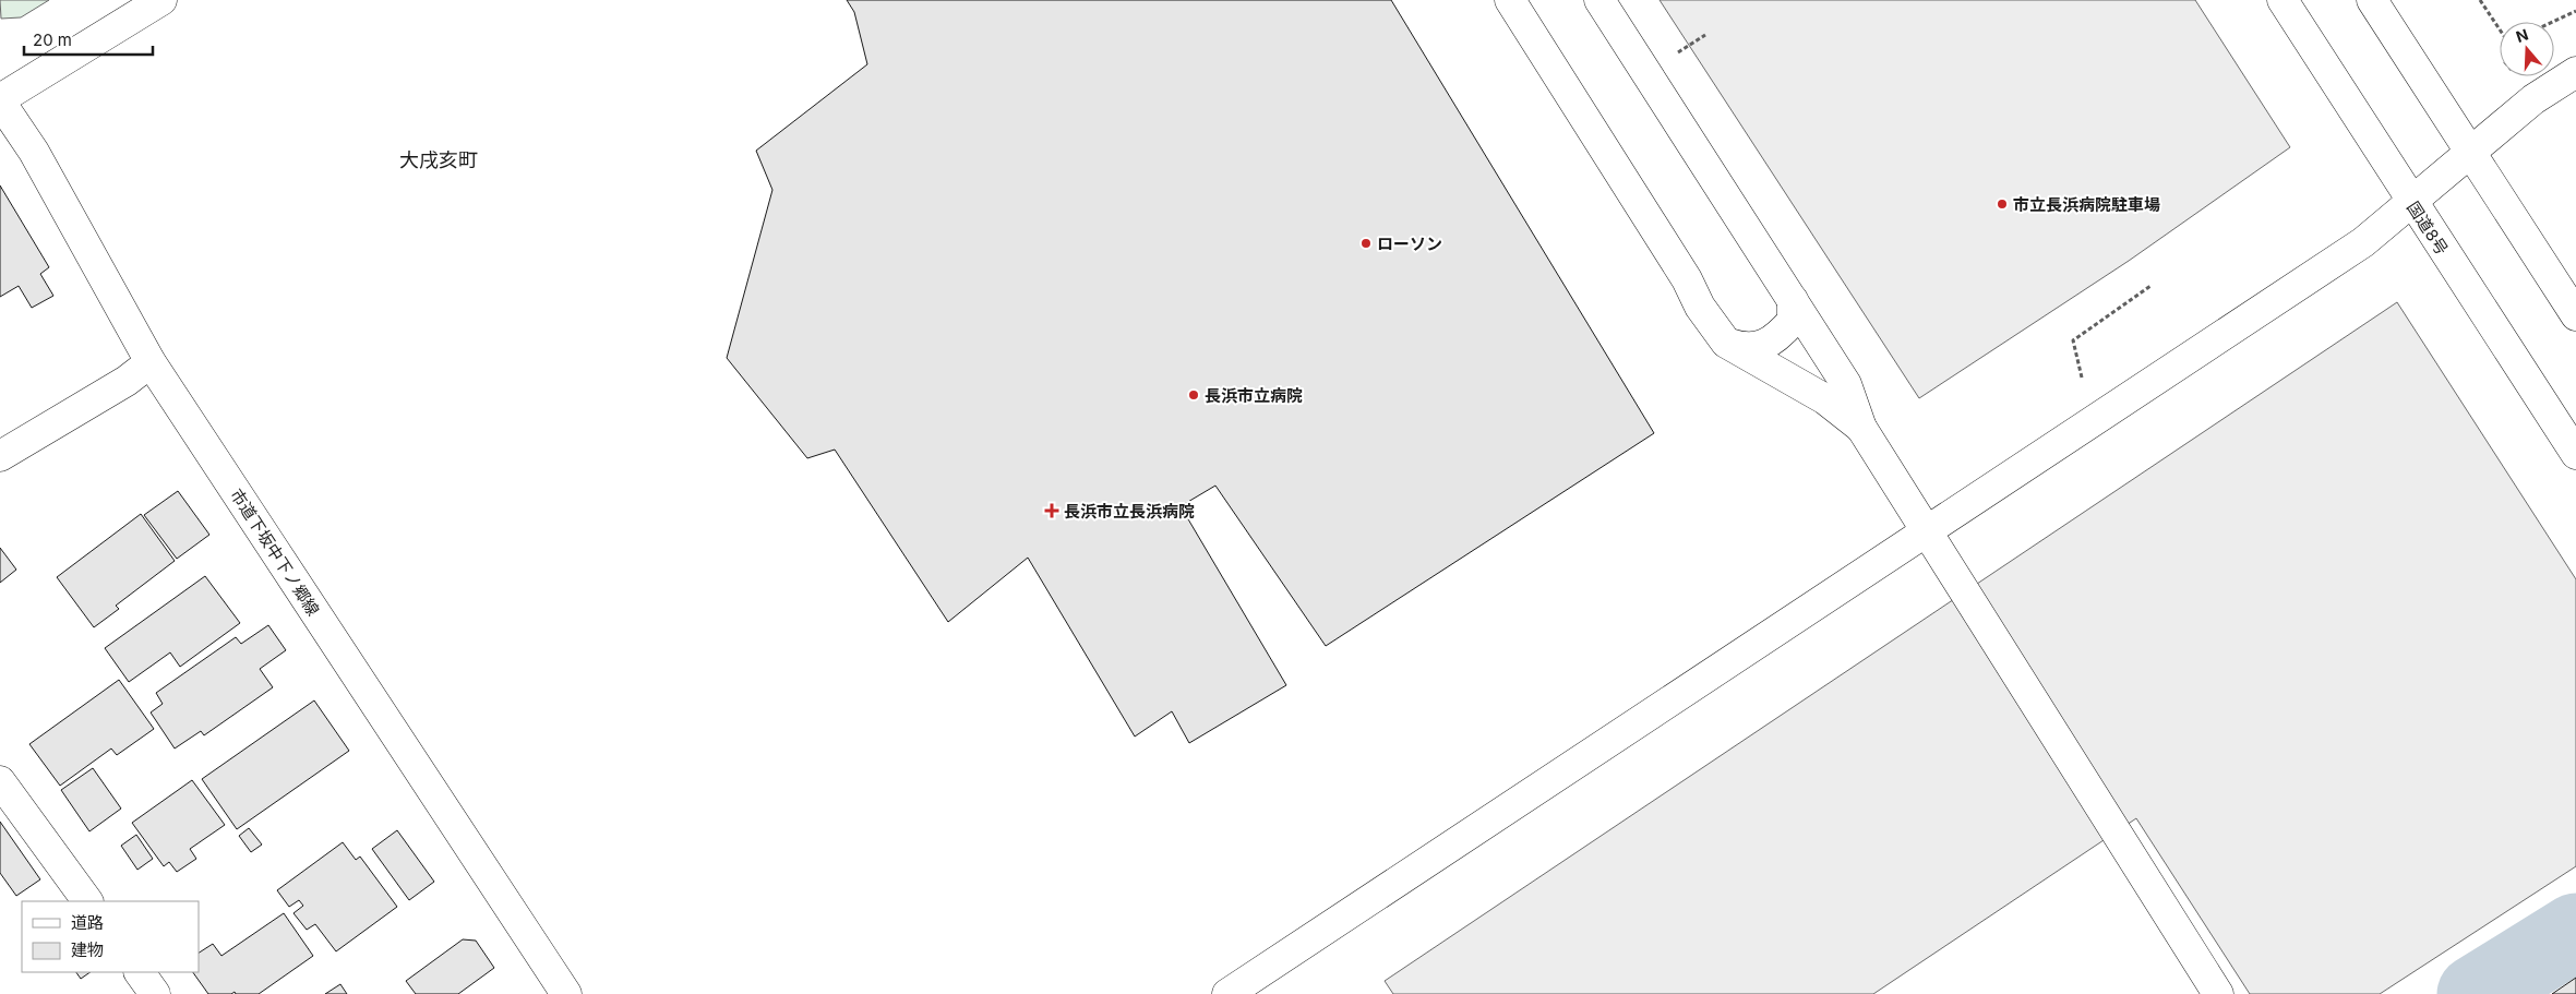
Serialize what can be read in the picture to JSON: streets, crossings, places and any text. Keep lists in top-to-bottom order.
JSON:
{
  "streets": {
    "main road": ["国道8号", "市道下坂中下ノ郷線"]
  },
  "districts": ["大戌亥町"],
  "places": {
    "other": ["市立長浜病院駐車場", "ローソン", "長浜市立病院"],
    "health": ["長浜市立長浜病院"]
  },
  "legend": ["道路", "建物"],
  "scale_bar": "20 m",
  "north": "top"
}
